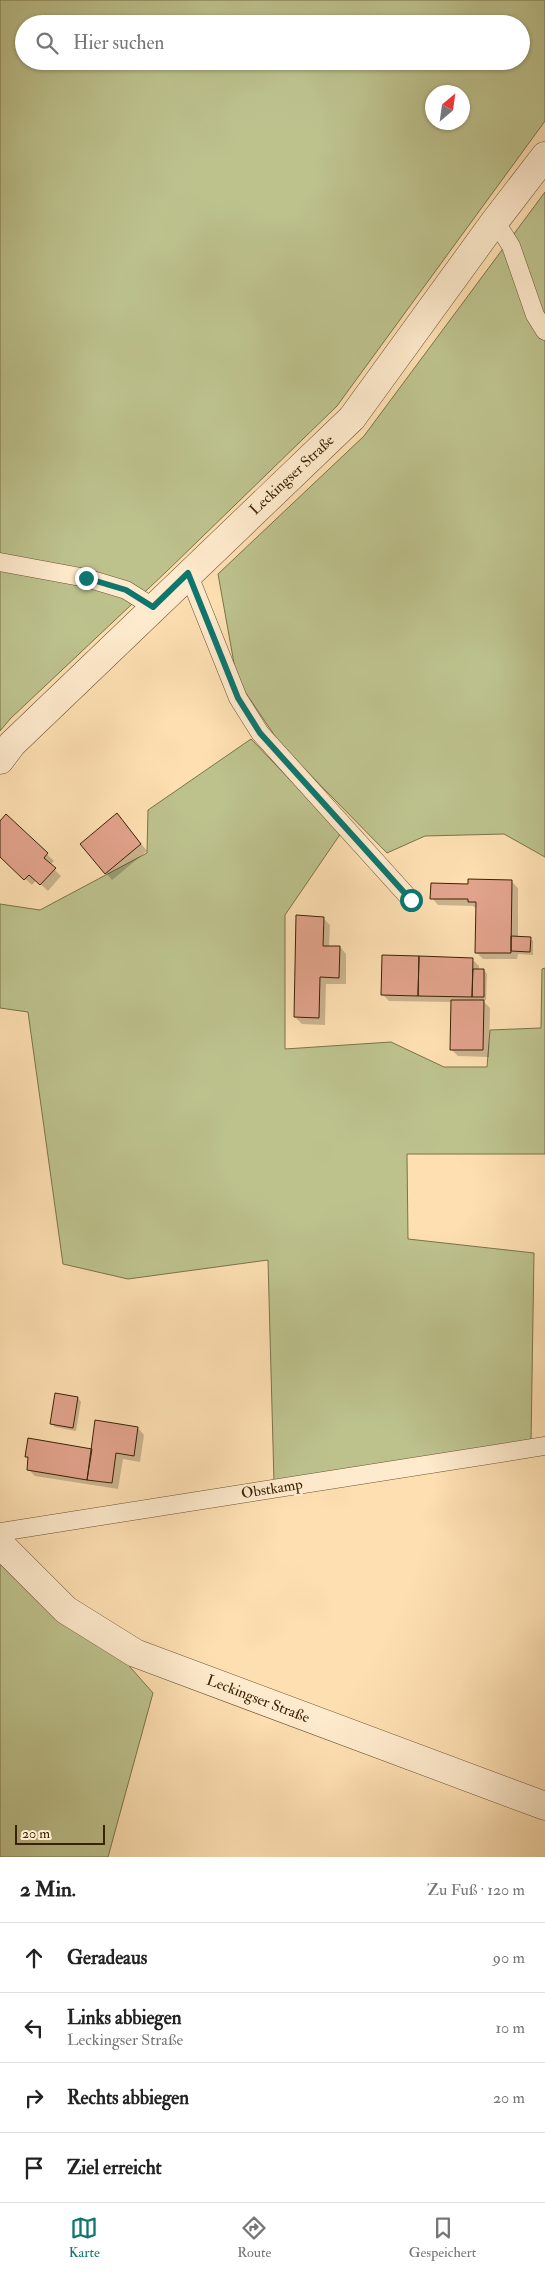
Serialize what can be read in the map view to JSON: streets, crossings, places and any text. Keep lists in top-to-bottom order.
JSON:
{
  "streets": {
    "street": ["Leckingser Straße"],
    "lane": ["Obstkamp"]
  },
  "scale_bar": "20 m",
  "north": "top right",
  "page": {
    "search": "Hier suchen",
    "scale": "20 m",
    "heading": ["2 Min.", "Zu Fuß · 120 m"],
    "list": [
      ["Geradeaus", "90 m"],
      ["Links abbiegen", "Leckingser Straße", "10 m"],
      ["Rechts abbiegen", "20 m"],
      "Ziel erreicht"
    ],
    "nav": ["Karte", "Route", "Gespeichert"]
  }
}
